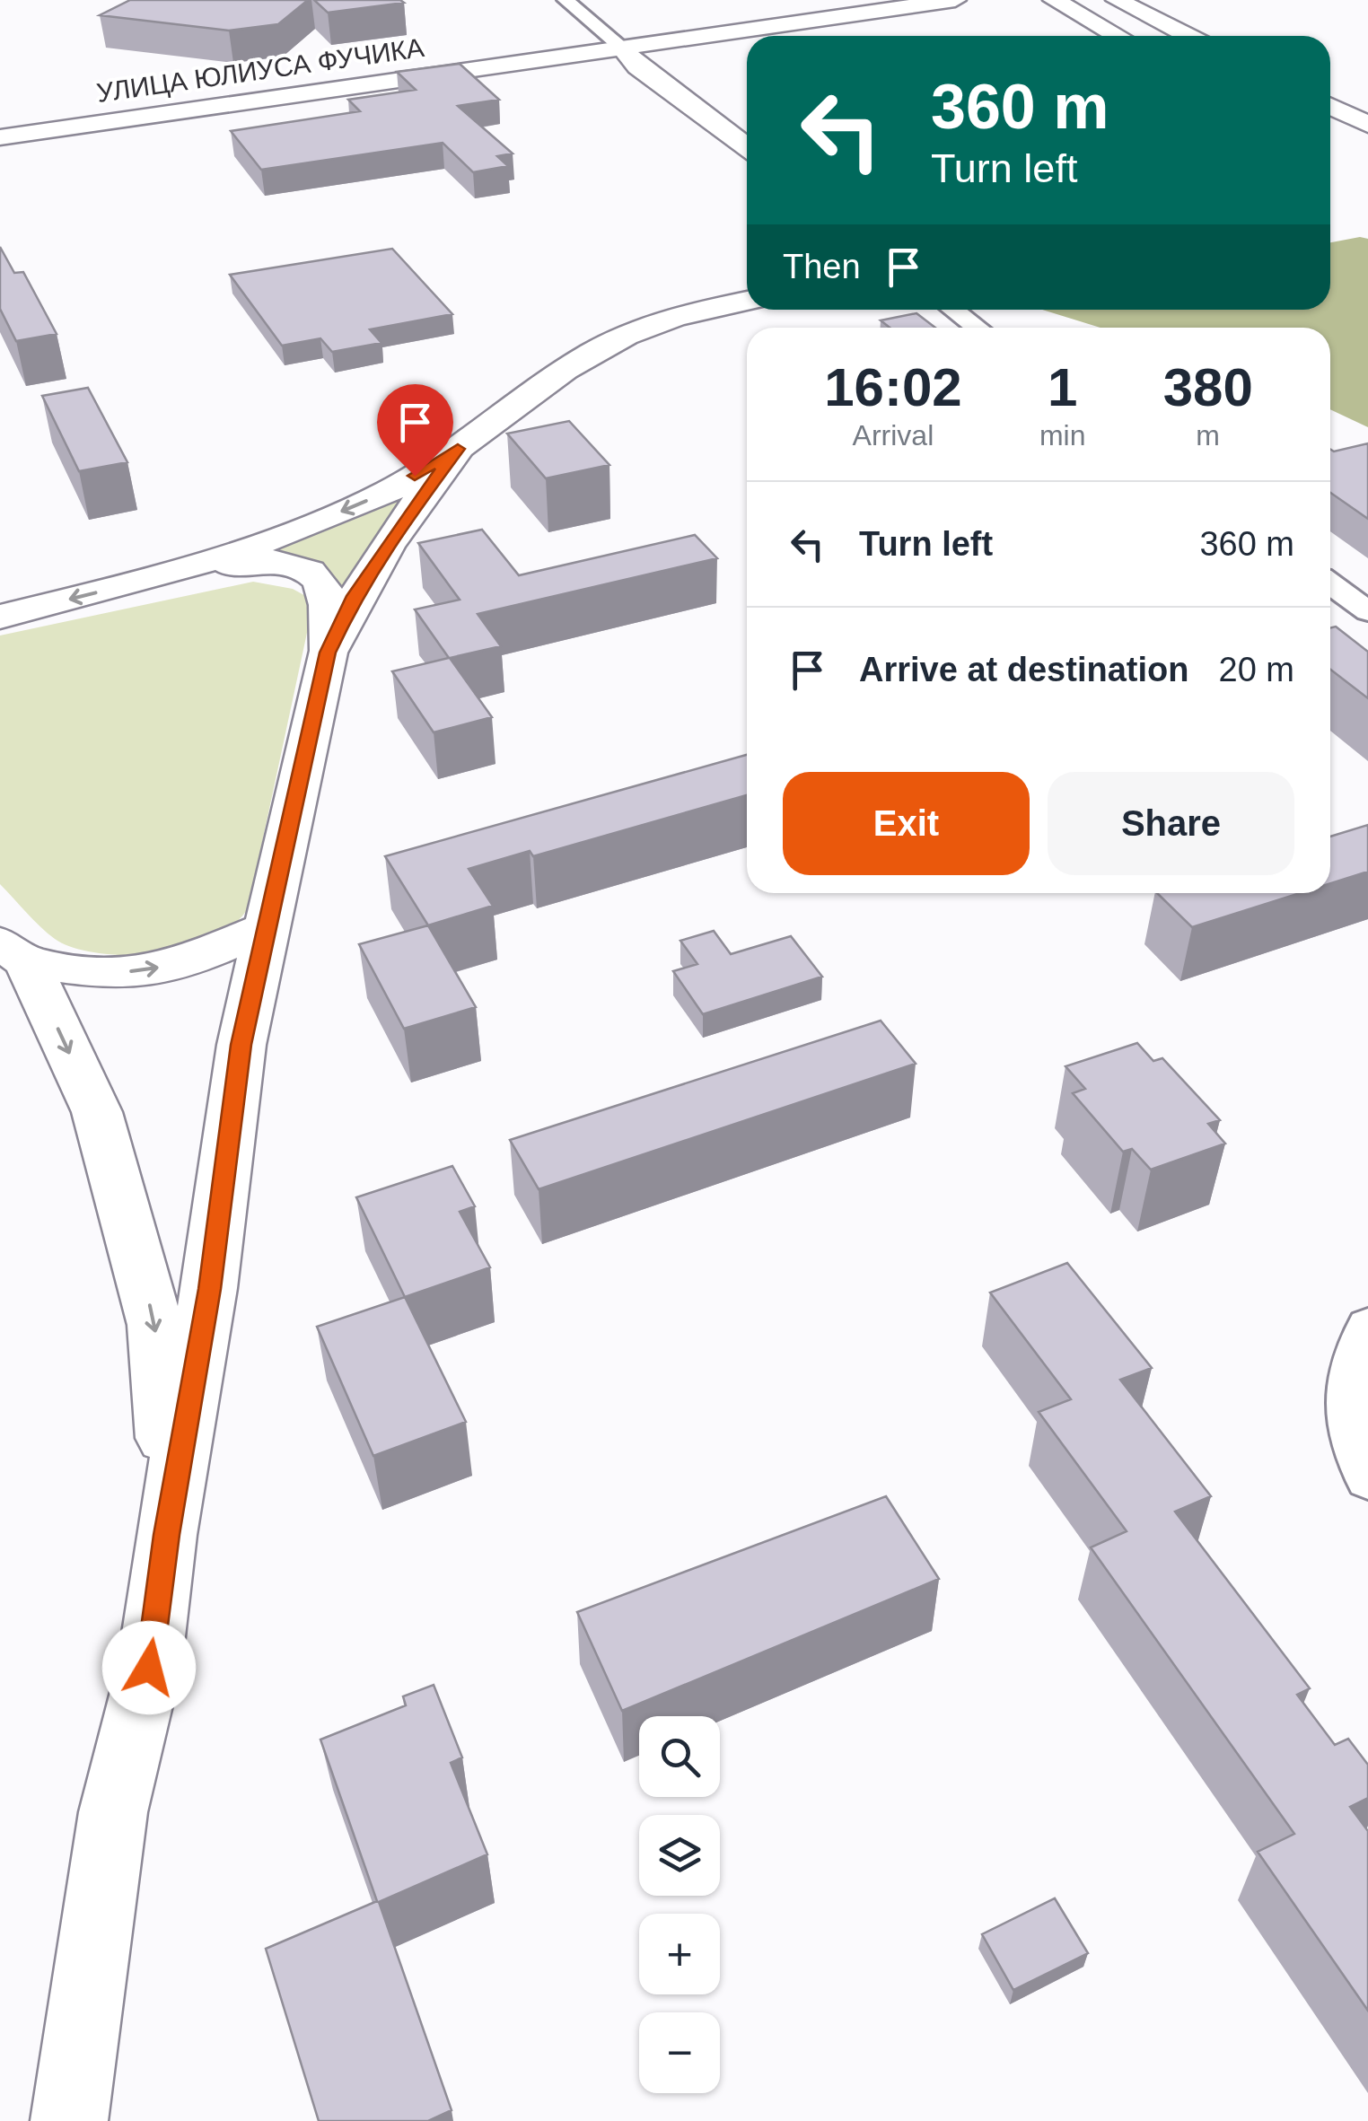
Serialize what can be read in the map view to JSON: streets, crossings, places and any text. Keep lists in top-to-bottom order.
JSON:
{
  "streets": {
    "street": ["УЛИЦА ЮЛИУСА ФУЧИКА"]
  },
  "page": {
    "turn": ["360 m", "Turn left"],
    "then": "Then",
    "eta": [
      "16:02",
      "Arrival",
      "1",
      "min",
      "380",
      "m"
    ],
    "list": [
      {
        "name": "Turn left",
        "value": "360 m"
      },
      {
        "name": "Arrive at destination",
        "value": "20 m"
      }
    ],
    "buttons": ["Exit", "Share"],
    "map_buttons": ["+", "−"]
  }
}
